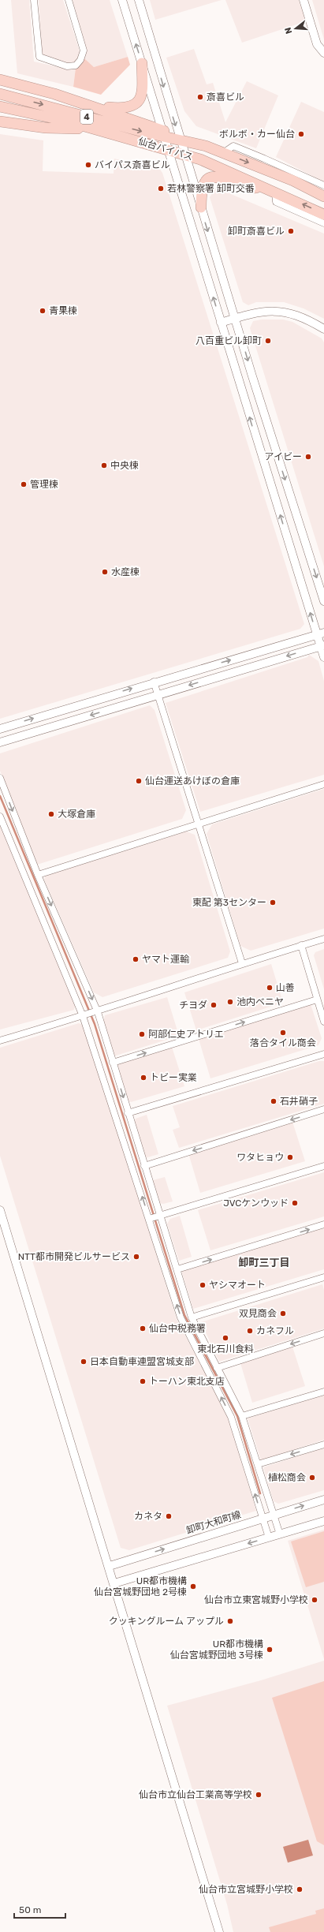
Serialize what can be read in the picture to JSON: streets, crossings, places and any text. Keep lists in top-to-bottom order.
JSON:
{
  "streets": {
    "highway": ["4", "仙台バイパス"],
    "street": ["卸町大和町線"]
  },
  "crossings": [
    ["4", "仙台バイパス"]
  ],
  "districts": ["卸町三丁目"],
  "places": [
    "斎喜ビル",
    "ボルボ・カー仙台",
    "バイパス斎喜ビル",
    "若林警察署 卸町交番",
    "卸町斎喜ビル",
    "青果棟",
    "八百重ビル卸町",
    "アイビー",
    "中央棟",
    "管理棟",
    "水産棟",
    "仙台運送あけぼの倉庫",
    "大塚倉庫",
    "東配 第3センター",
    "ヤマト運輸",
    "山善",
    "池内ベニヤ",
    "チヨダ",
    "落合タイル商会",
    "阿部仁史アトリエ",
    "トビー実業",
    "石井硝子",
    "ワタヒョウ",
    "JVCケンウッド",
    "NTT都市開発ビルサービス",
    "ヤシマオート",
    "双見商会",
    "仙台中税務署",
    "カネフル",
    "東北石川食料",
    "日本自動車連盟宮城支部",
    "トーハン東北支店",
    "植松商会",
    "カネタ",
    "UR都市機構 仙台宮城野団地 2号棟",
    "仙台市立東宮城野小学校",
    "クッキングルーム アップル",
    "UR都市機構 仙台宮城野団地 3号棟",
    "仙台市立仙台工業高等学校",
    "仙台市立宮城野小学校"
  ],
  "scale_bar": "50 m",
  "north": "left"
}
